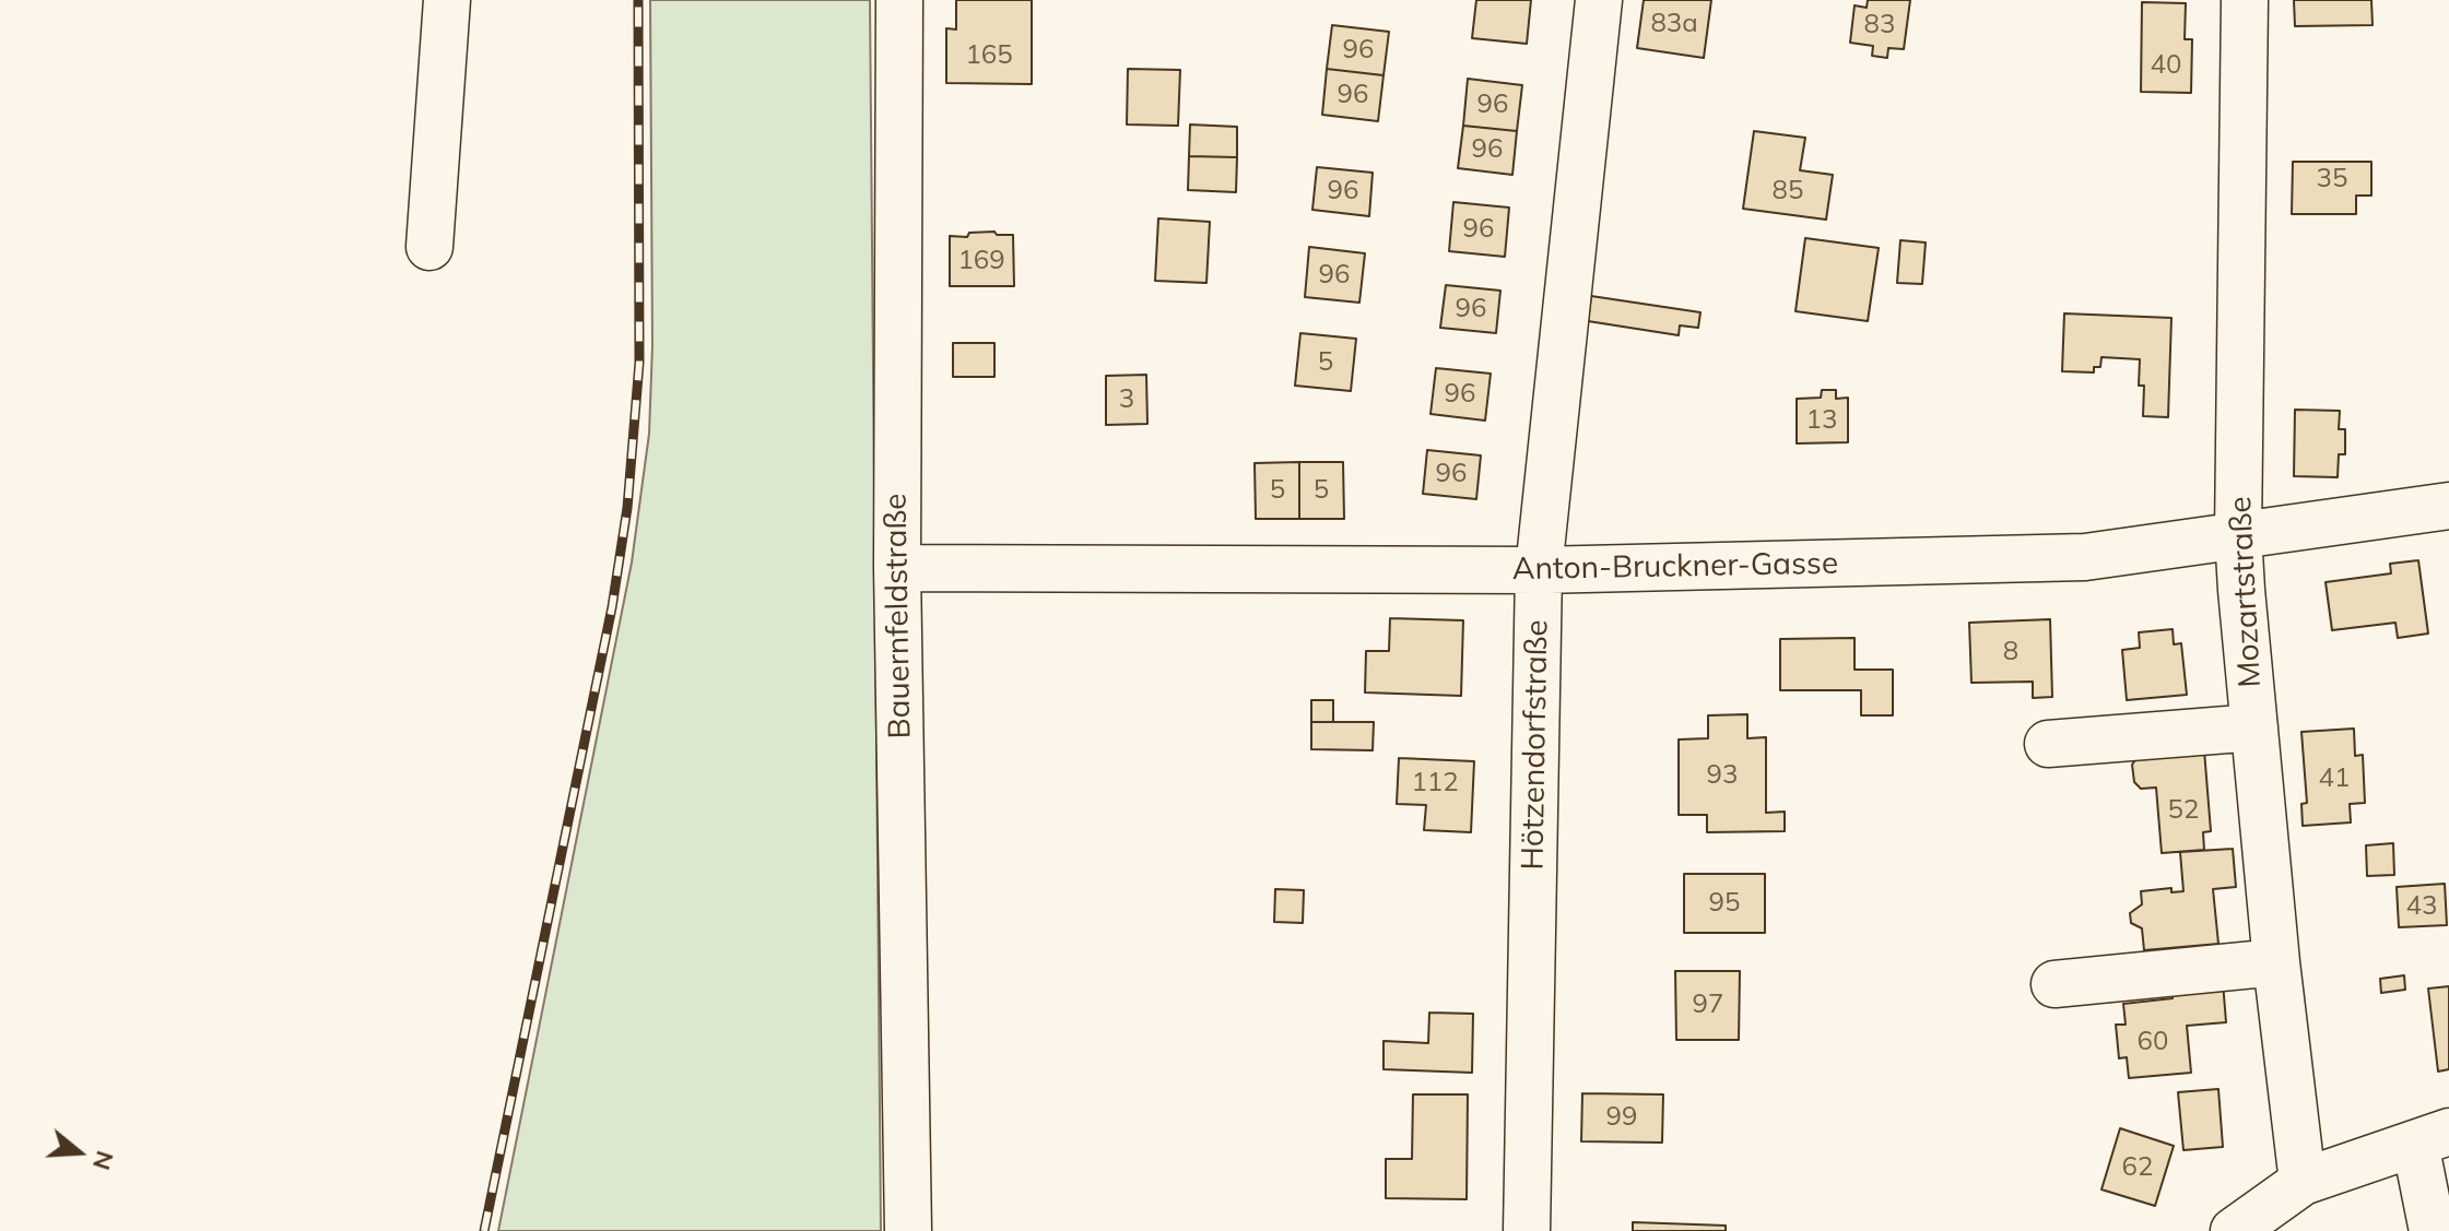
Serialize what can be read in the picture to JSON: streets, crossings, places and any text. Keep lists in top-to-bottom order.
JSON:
{
  "streets": {
    "street": [
      "Anton-Bruckner-Gasse",
      "Mozartstraße",
      "Bauernfeldstraße",
      "Hötzendorfstraße"
    ]
  },
  "crossings": [
    ["Anton-Bruckner-Gasse", "Mozartstraße"],
    ["Anton-Bruckner-Gasse", "Bauernfeldstraße"],
    ["Anton-Bruckner-Gasse", "Hötzendorfstraße"]
  ],
  "house_numbers": [
    "83a",
    "83",
    "96",
    "165",
    "40",
    "96",
    "96",
    "96",
    "35",
    "96",
    "85",
    "96",
    "169",
    "96",
    "96",
    "5",
    "96",
    "3",
    "13",
    "96",
    "5",
    "5",
    "8",
    "93",
    "41",
    "112",
    "52",
    "95",
    "43",
    "97",
    "60",
    "99",
    "62"
  ],
  "north": "right"
}
